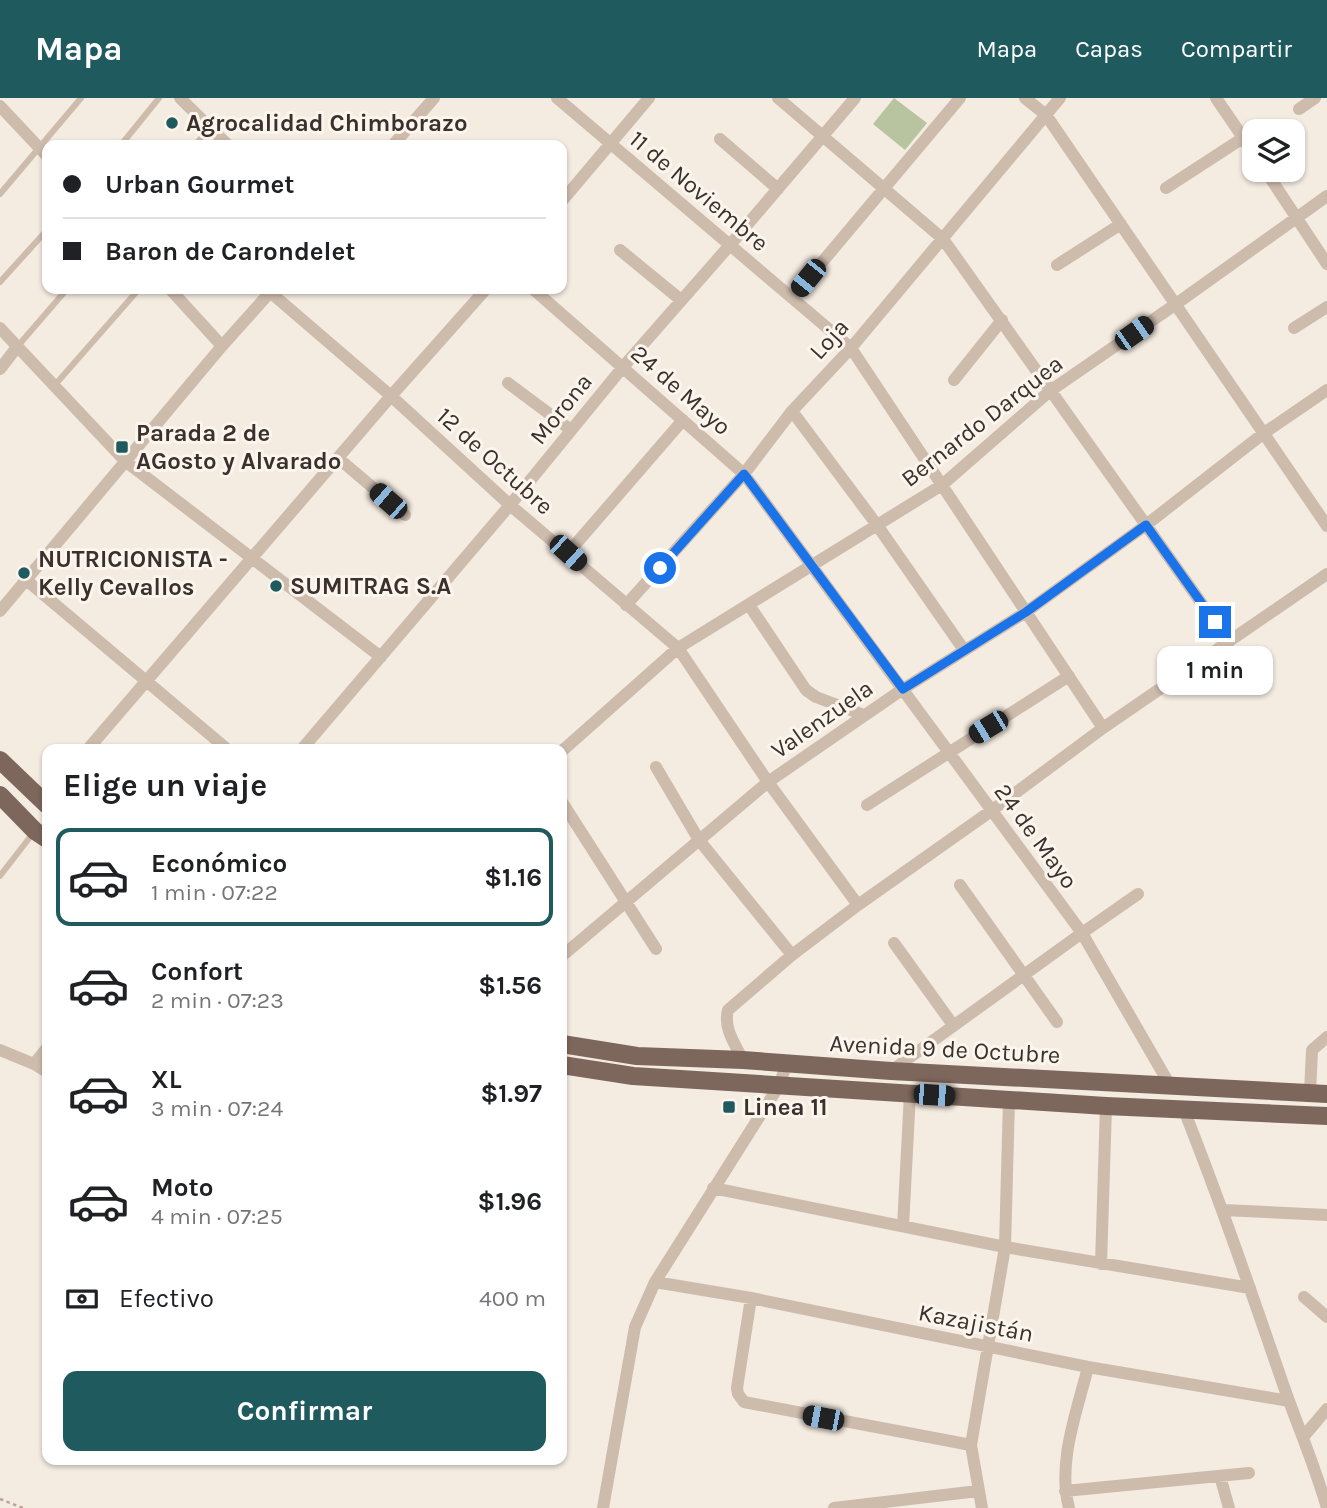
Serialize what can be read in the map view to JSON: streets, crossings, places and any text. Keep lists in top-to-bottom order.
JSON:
{
  "streets": {
    "main road": ["Avenida 9 de Octubre"],
    "street": [
      "11 de Noviembre",
      "Loja",
      "24 de Mayo",
      "Morona",
      "Bernardo Darquea",
      "12 de Octubre",
      "Valenzuela",
      "Kazajistán"
    ]
  },
  "crossings": [
    ["11 de Noviembre", "Loja"],
    ["11 de Noviembre", "Morona"],
    ["11 de Noviembre", "Bernardo Darquea"],
    ["11 de Noviembre", "Valenzuela"],
    ["Loja", "24 de Mayo"],
    ["Loja", "12 de Octubre"],
    ["24 de Mayo", "Morona"],
    ["24 de Mayo", "Bernardo Darquea"],
    ["24 de Mayo", "Valenzuela"],
    ["24 de Mayo", "Avenida 9 de Octubre"],
    ["Morona", "12 de Octubre"],
    ["Bernardo Darquea", "12 de Octubre"],
    ["12 de Octubre", "Valenzuela"]
  ],
  "places": {
    "other": ["Agrocalidad Chimborazo", "NUTRICIONISTA - Kelly Cevallos", "SUMITRAG S.A"],
    "transit": ["Parada 2 de AGosto y Alvarado", "Linea 11"]
  },
  "page": {
    "header": "Mapa",
    "nav": ["Mapa", "Capas", "Compartir"],
    "banner": ["Urban Gourmet", "Baron de Carondelet"],
    "bubble": "1 min",
    "heading": "Elige un viaje",
    "list": [
      {
        "name": "Económico",
        "note": "1 min · 07:22",
        "value": "$1.16"
      },
      {
        "name": "Confort",
        "note": "2 min · 07:23",
        "value": "$1.56"
      },
      {
        "name": "XL",
        "note": "3 min · 07:24",
        "value": "$1.97"
      },
      {
        "name": "Moto",
        "note": "4 min · 07:25",
        "value": "$1.96"
      }
    ],
    "pay": ["Efectivo", "400 m"],
    "buttons": "Confirmar"
  }
}
